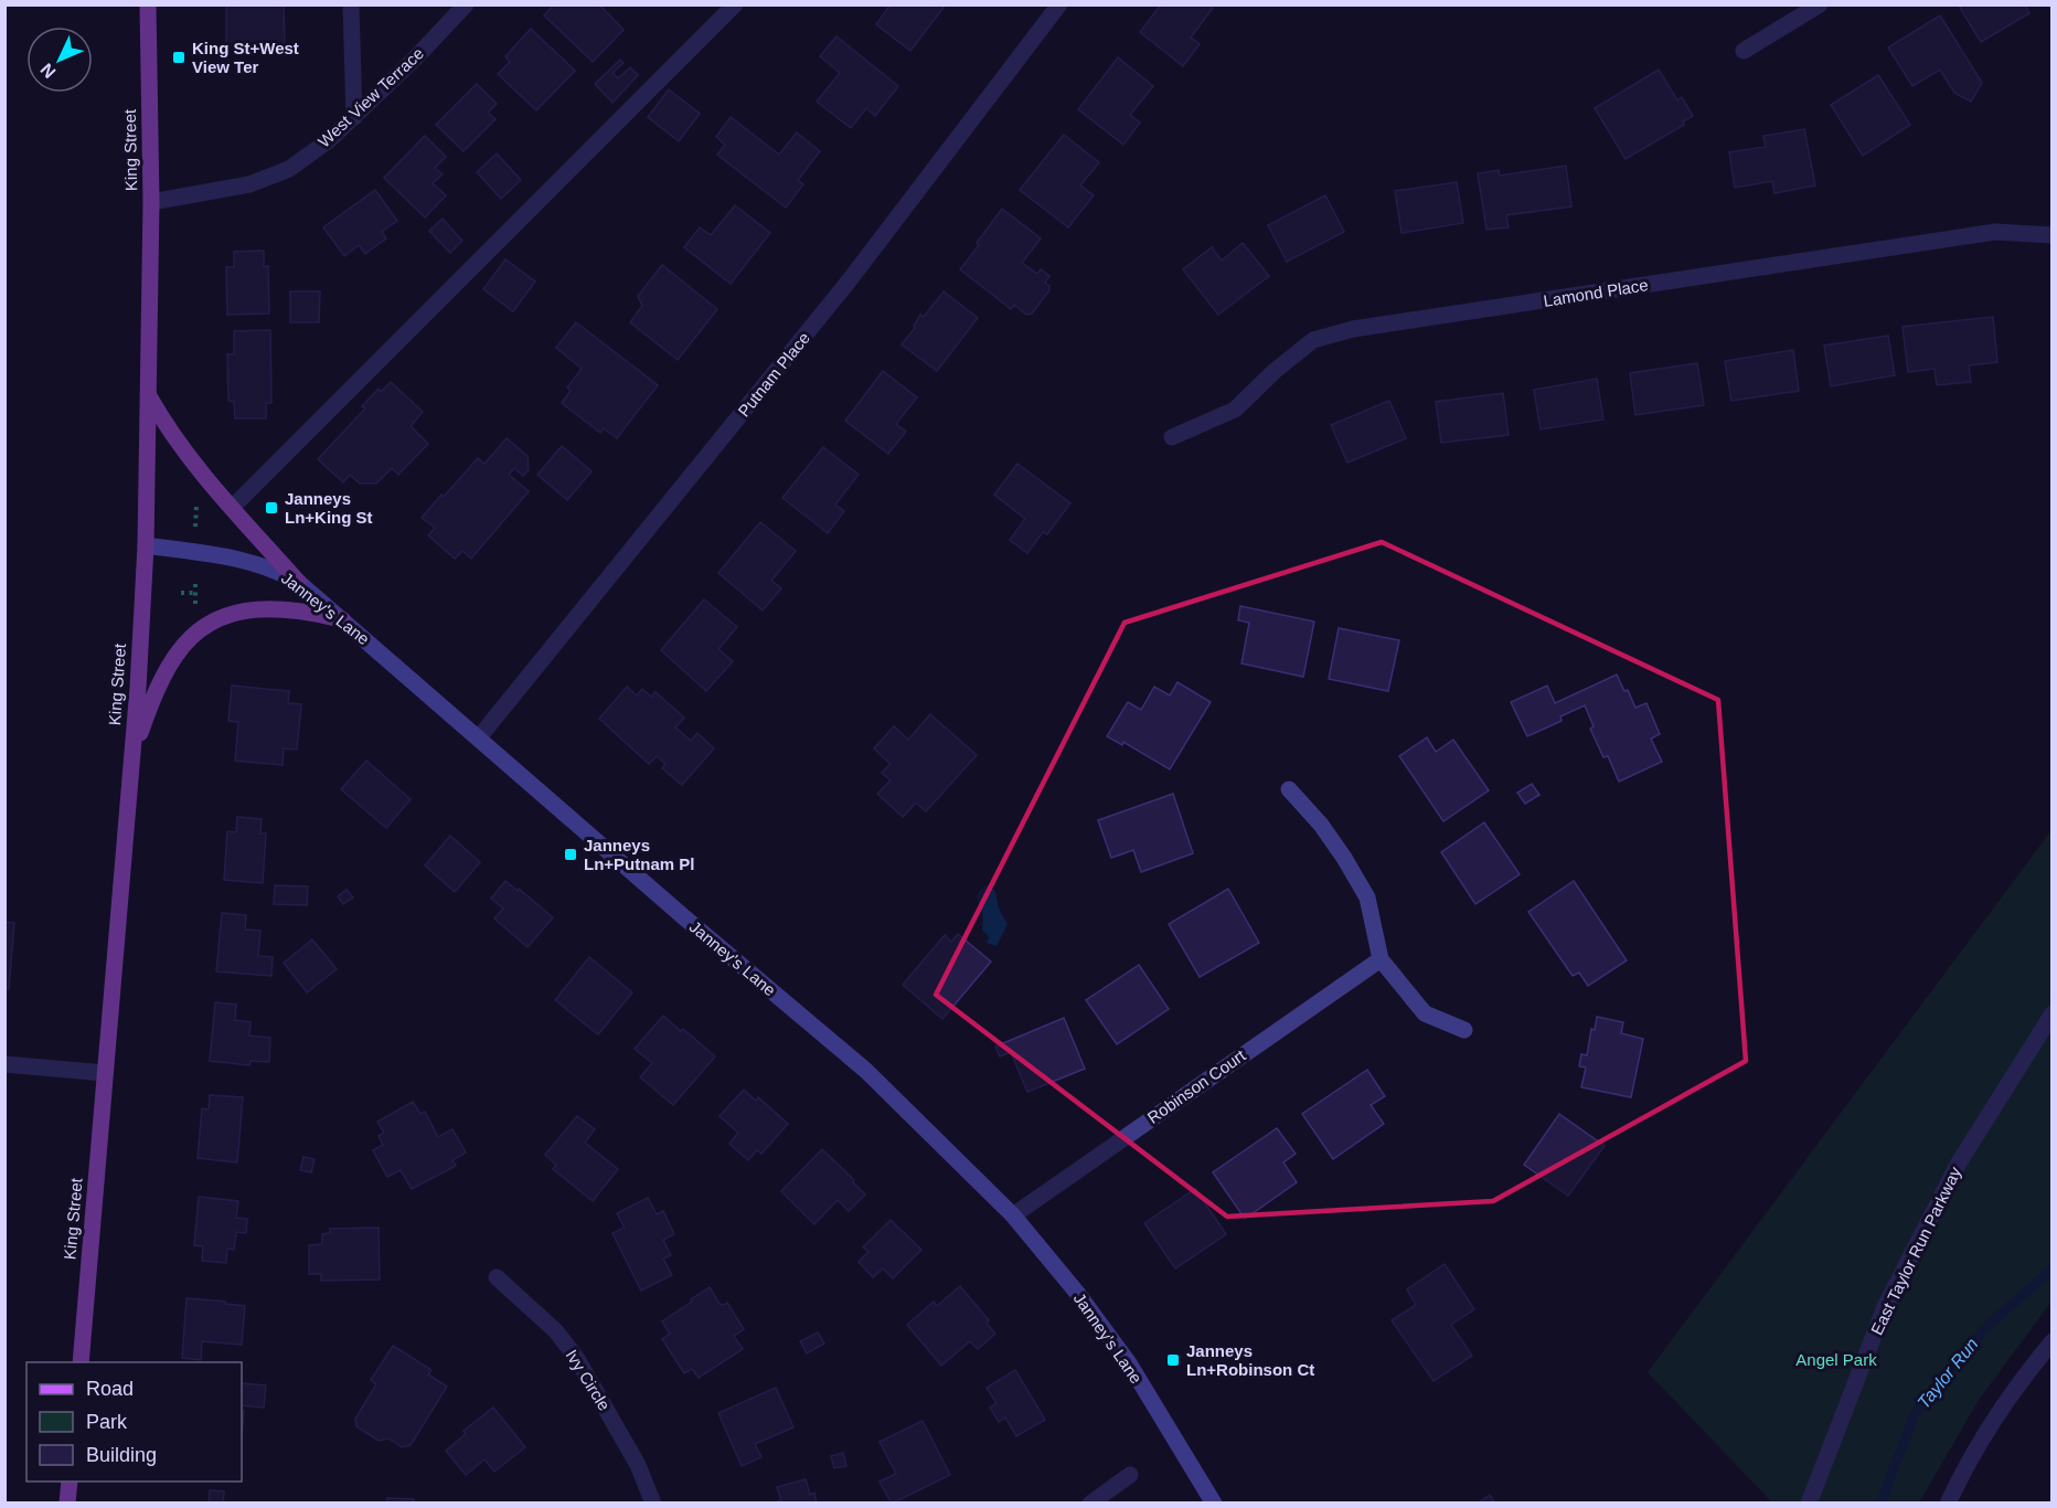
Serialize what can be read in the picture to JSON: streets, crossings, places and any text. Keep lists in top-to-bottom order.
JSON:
{
  "streets": {
    "main road": ["King Street", "Janney's Lane"],
    "street": [
      "West View Terrace",
      "Lamond Place",
      "Putnam Place",
      "Robinson Court",
      "East Taylor Run Parkway",
      "Ivy Circle"
    ]
  },
  "crossings": [
    ["West View Terrace", "King Street"],
    ["King Street", "Janney's Lane"],
    ["Putnam Place", "Janney's Lane"],
    ["Janney's Lane", "Robinson Court"]
  ],
  "water": ["Taylor Run"],
  "parks": ["Angel Park"],
  "places": {
    "transit": [
      "King St+West View Ter",
      "Janneys Ln+King St",
      "Janneys Ln+Putnam Pl",
      "Janneys Ln+Robinson Ct"
    ]
  },
  "legend": ["Road", "Park", "Building"],
  "north": "bottom left"
}
